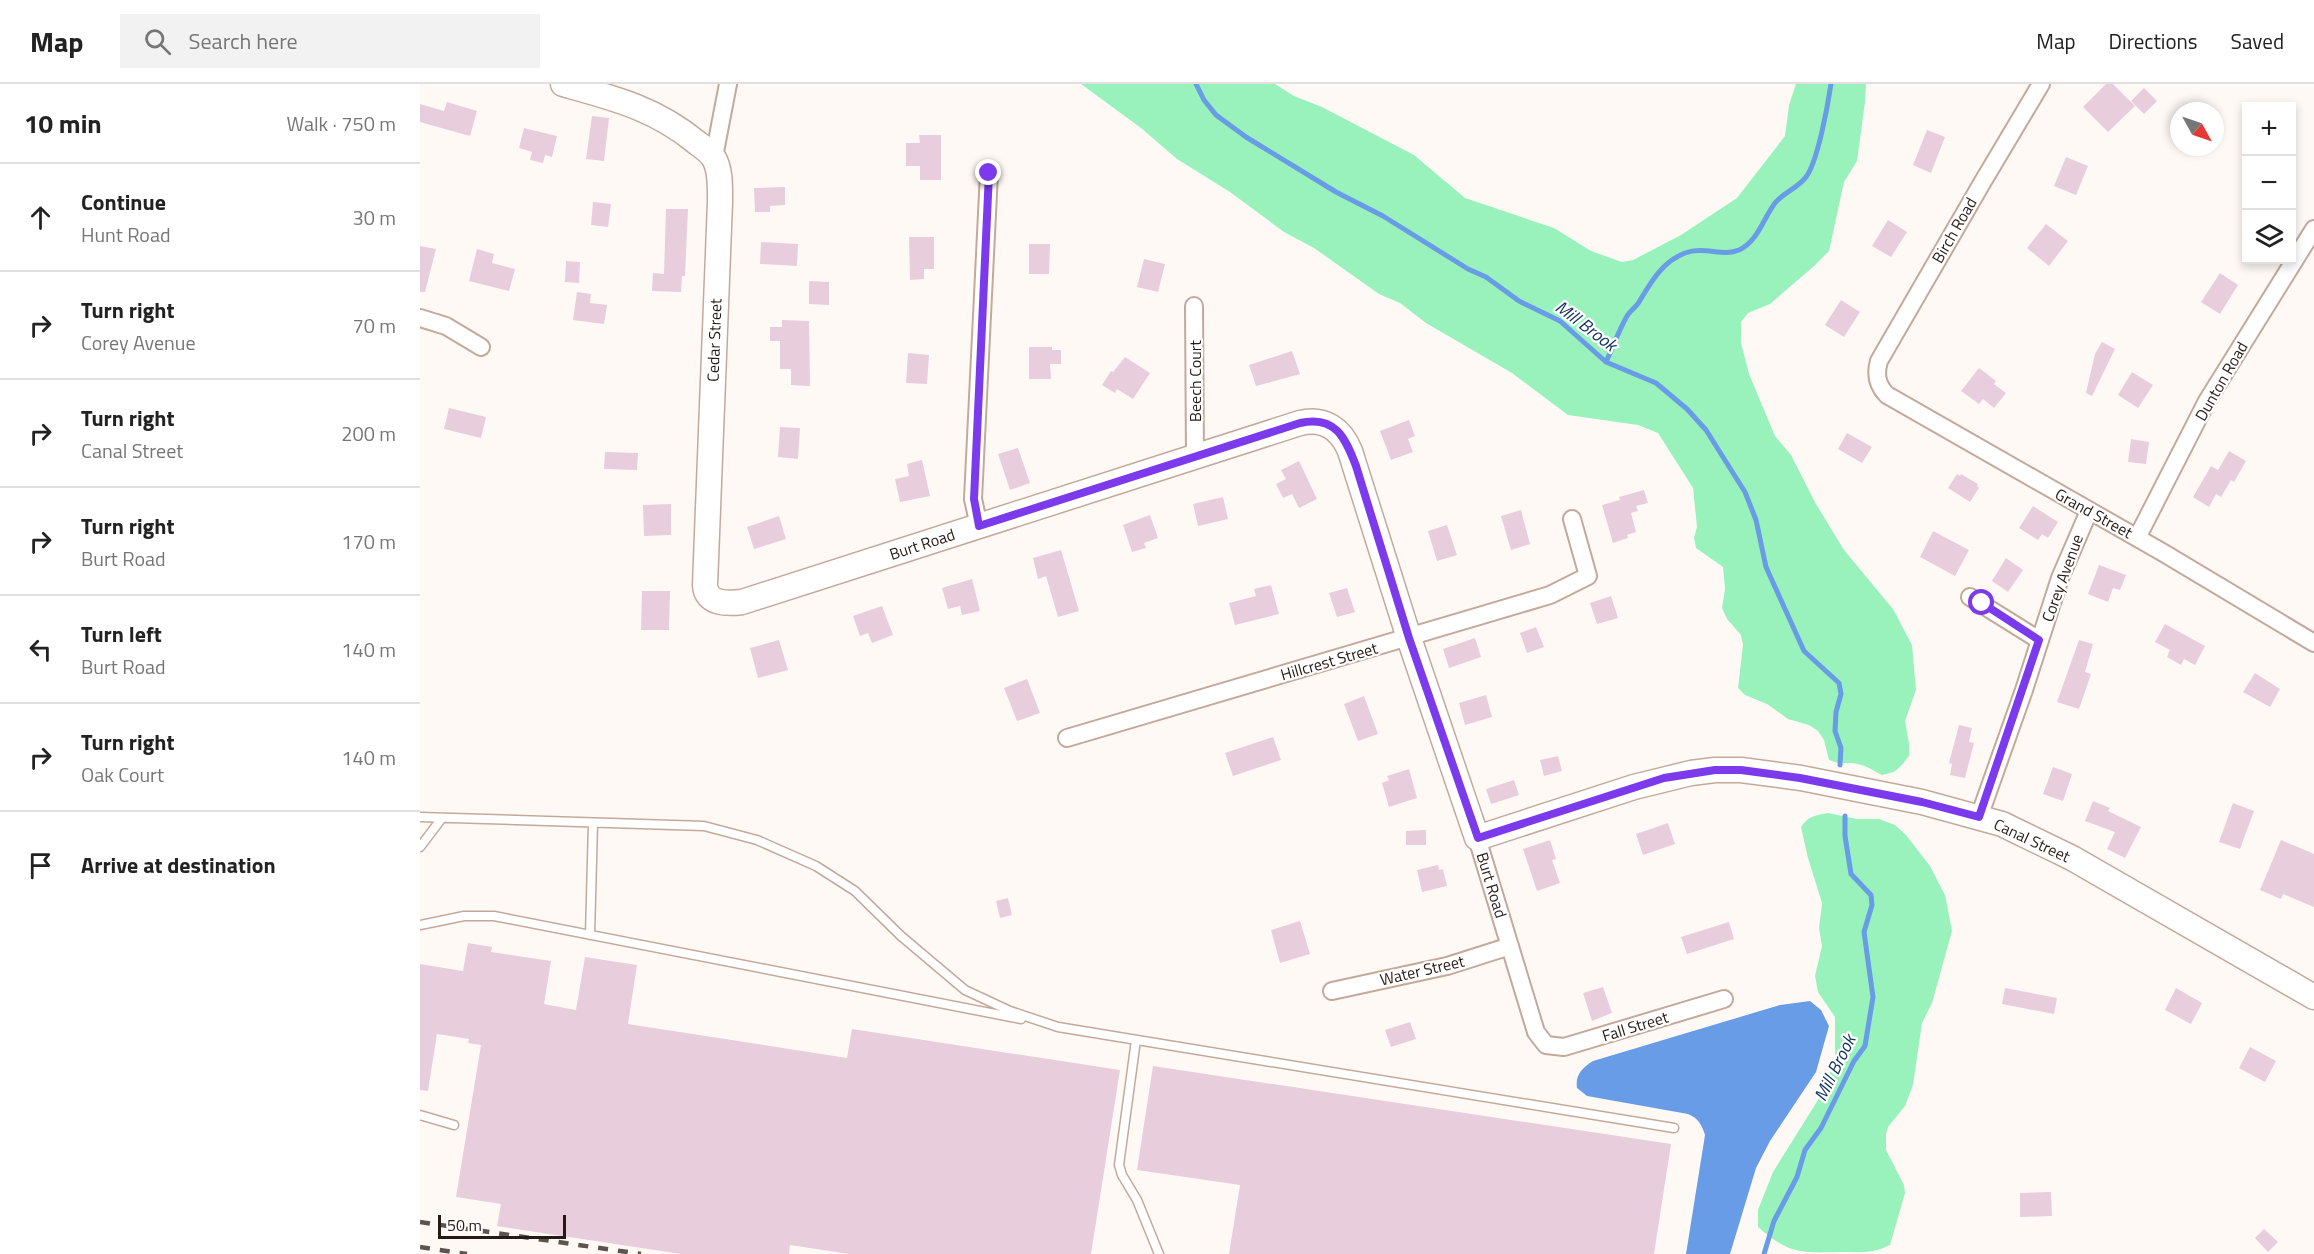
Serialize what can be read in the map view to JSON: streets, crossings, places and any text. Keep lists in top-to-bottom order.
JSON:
{
  "streets": {
    "street": [
      "Birch Road",
      "Cedar Street",
      "Beech Court",
      "Dunton Road",
      "Grand Street",
      "Burt Road",
      "Corey Avenue",
      "Hillcrest Street",
      "Canal Street",
      "Water Street",
      "Fall Street"
    ]
  },
  "crossings": [
    ["Birch Road", "Grand Street"],
    ["Cedar Street", "Burt Road"],
    ["Beech Court", "Burt Road"],
    ["Dunton Road", "Grand Street"],
    ["Grand Street", "Corey Avenue"],
    ["Burt Road", "Hillcrest Street"],
    ["Burt Road", "Canal Street"],
    ["Burt Road", "Water Street"],
    ["Burt Road", "Fall Street"],
    ["Corey Avenue", "Canal Street"]
  ],
  "water": ["Mill Brook"],
  "scale_bar": "50 m",
  "north": "bottom right",
  "page": {
    "header": "Map",
    "search": "Search here",
    "nav": ["Map", "Directions", "Saved"],
    "heading": ["10 min", "Walk · 750 m"],
    "map_buttons": ["+", "−"],
    "list": [
      ["Continue", "Hunt Road", "30 m"],
      ["Turn right", "Corey Avenue", "70 m"],
      ["Turn right", "Canal Street", "200 m"],
      ["Turn right", "Burt Road", "170 m"],
      ["Turn left", "Burt Road", "140 m"],
      ["Turn right", "Oak Court", "140 m"],
      "Arrive at destination"
    ],
    "scale": "50 m"
  }
}
